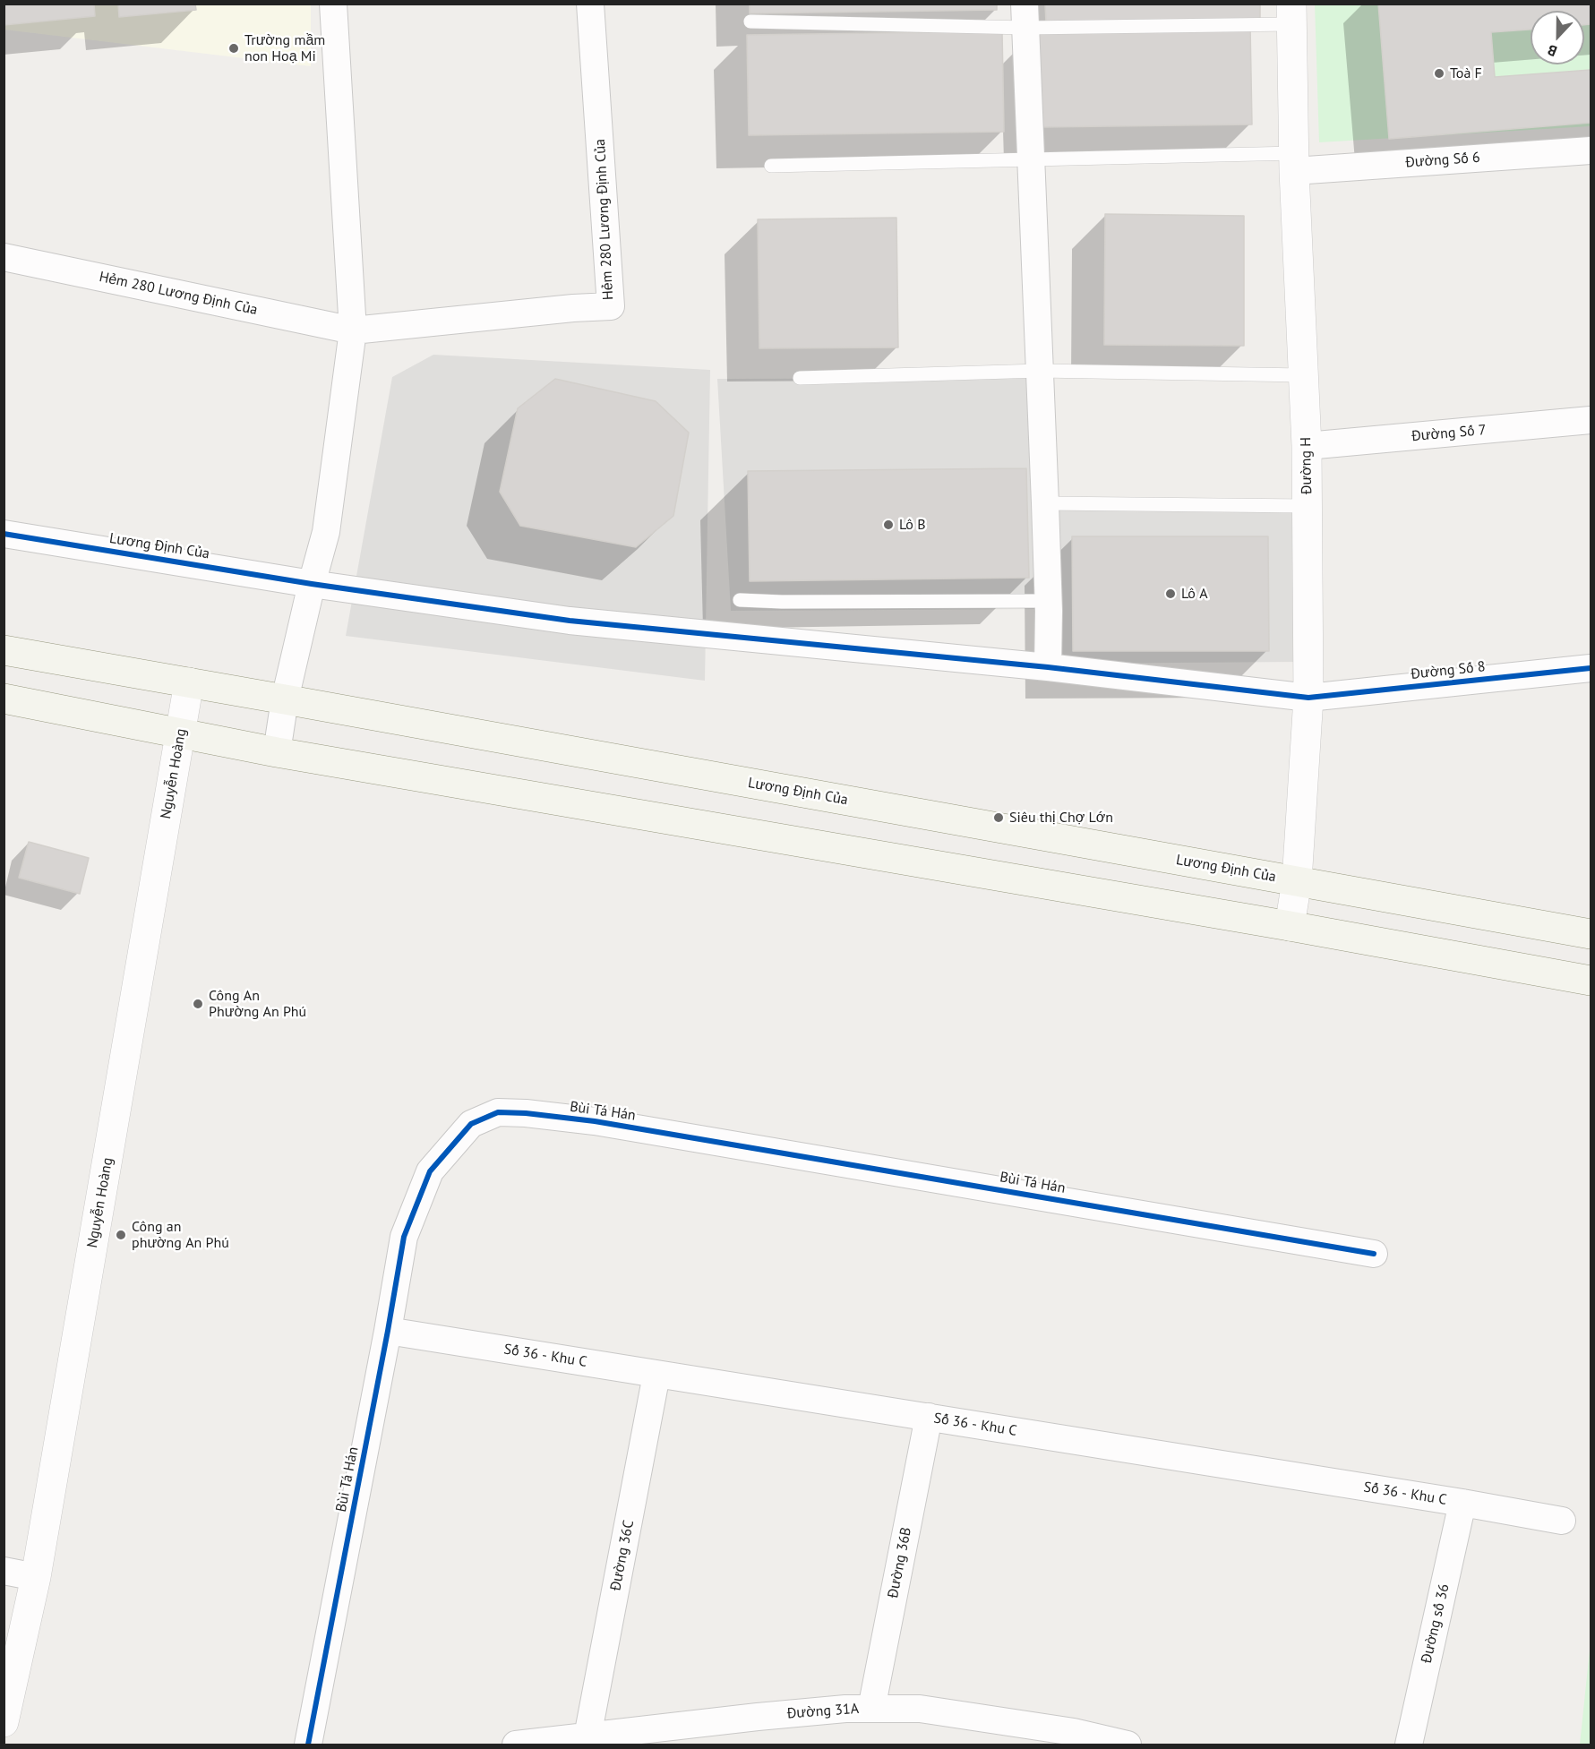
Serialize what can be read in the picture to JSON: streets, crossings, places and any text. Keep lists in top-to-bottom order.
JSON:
{
  "streets": {
    "main road": ["Lương Định Của"],
    "street": [
      "Đường Số 6",
      "Hẻm 280 Lương Định Của",
      "Đường Số 7",
      "Đường H",
      "Đường Số 8",
      "Nguyễn Hoàng",
      "Bùi Tá Hán",
      "Số 36 - Khu C",
      "Đường 36C",
      "Đường 36B",
      "Đường số 36",
      "Đường 31A"
    ]
  },
  "crossings": [
    ["Đường Số 6", "Đường H"],
    ["Đường Số 7", "Đường H"],
    ["Đường H", "Lương Định Của"],
    ["Đường H", "Đường Số 8"],
    ["Lương Định Của", "Đường Số 8"],
    ["Lương Định Của", "Nguyễn Hoàng"],
    ["Bùi Tá Hán", "Số 36 - Khu C"],
    ["Số 36 - Khu C", "Đường 36C"],
    ["Số 36 - Khu C", "Đường 36B"],
    ["Số 36 - Khu C", "Đường số 36"],
    ["Đường 36C", "Đường 31A"],
    ["Đường 36B", "Đường 31A"]
  ],
  "places": [
    "Trường mầm non Hoạ Mi",
    "Toà F",
    "Lô B",
    "Lô A",
    "Siêu thị Chợ Lớn",
    "Công An Phường An Phú",
    "Công an phường An Phú"
  ],
  "north": "bottom"
}
